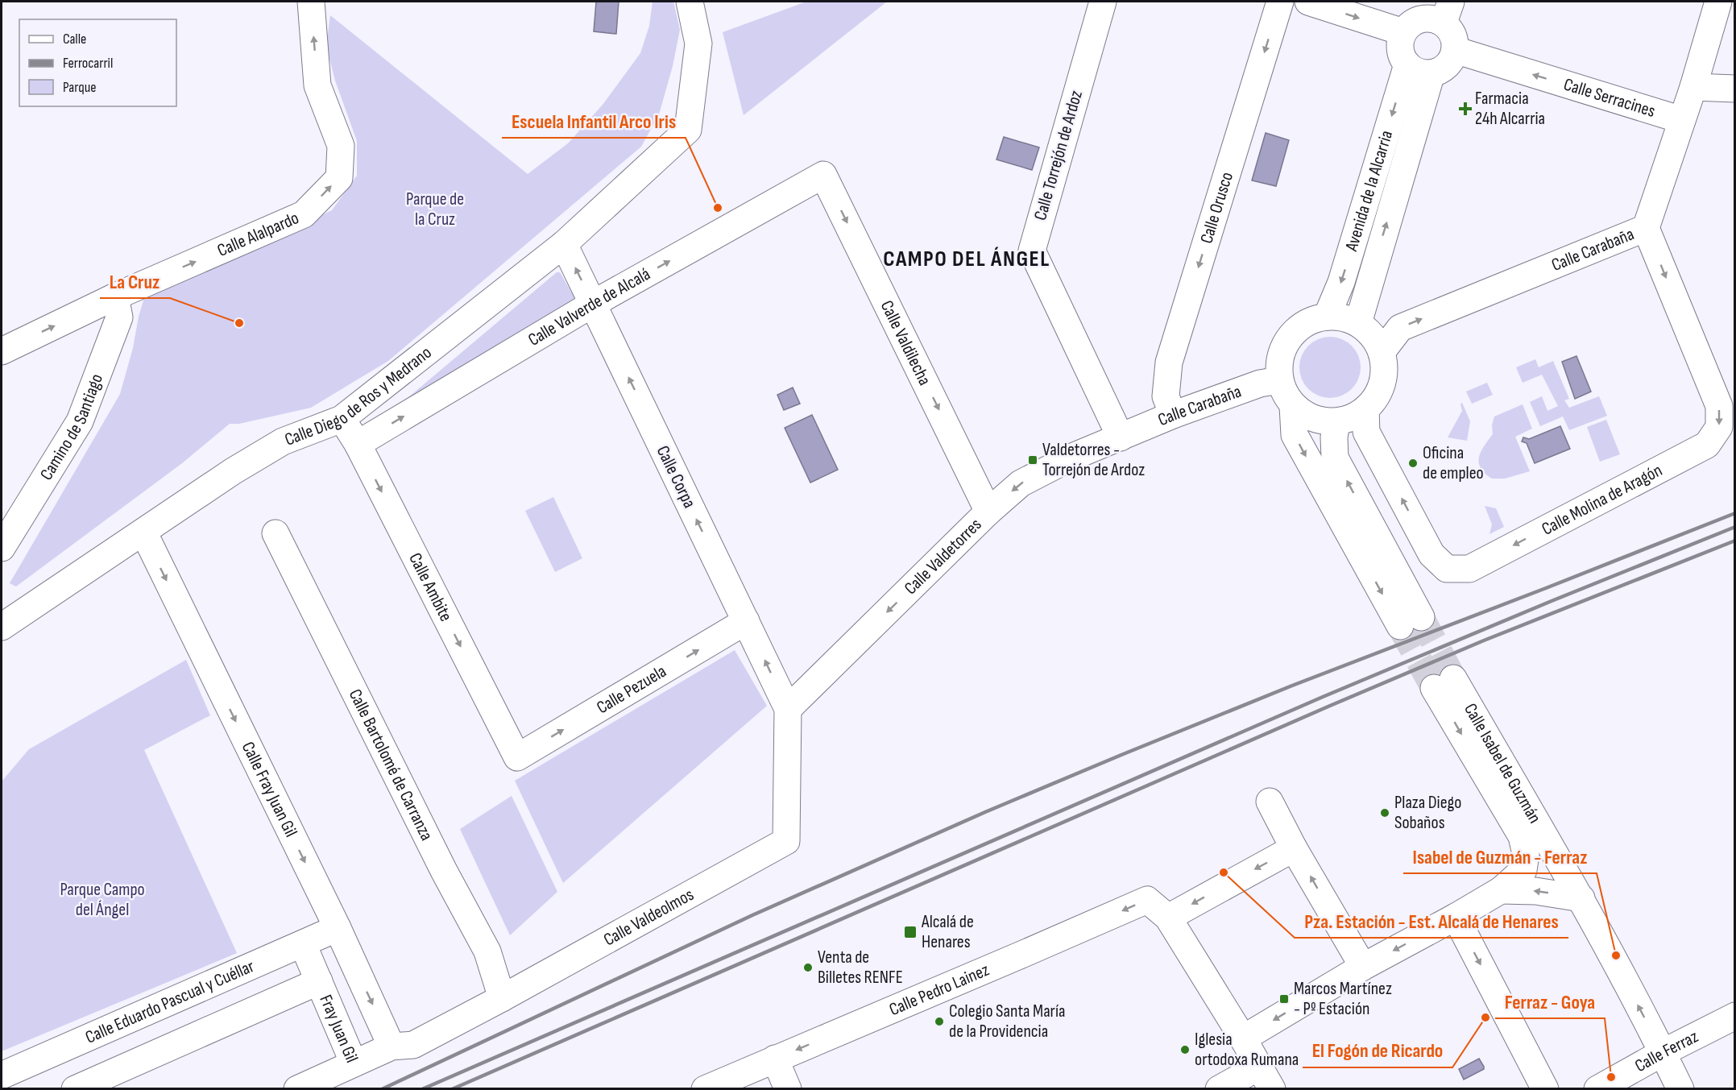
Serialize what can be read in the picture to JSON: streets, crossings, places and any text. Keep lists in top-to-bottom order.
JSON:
{
  "streets": {
    "street": [
      "Calle Serracines",
      "Calle Torrejón de Ardoz",
      "Avenida de la Alcarria",
      "Calle Orusco",
      "Calle Alalpardo",
      "Calle Carabaña",
      "Calle Valverde de Alcalá",
      "Calle Valdilecha",
      "Calle Diego de Ros y Medrano",
      "Camino de Santiago",
      "Calle Corpa",
      "Calle Molina de Aragón",
      "Calle Valdetorres",
      "Calle Ambite",
      "Calle Pezuela",
      "Calle Isabel de Guzmán",
      "Calle Bartolomé de Carranza",
      "Calle Fray Juan Gil",
      "Calle Valdeolmos",
      "Calle Pedro Lainez",
      "Calle Eduardo Pascual y Cuéllar",
      "Fray Juan Gil",
      "Calle Ferraz"
    ]
  },
  "crossings": [
    ["Calle Serracines", "Avenida de la Alcarria"],
    ["Calle Serracines", "Calle Carabaña"],
    ["Calle Torrejón de Ardoz", "Calle Carabaña"],
    ["Calle Torrejón de Ardoz", "Calle Valdetorres"],
    ["Avenida de la Alcarria", "Calle Carabaña"],
    ["Avenida de la Alcarria", "Calle Molina de Aragón"],
    ["Calle Orusco", "Calle Carabaña"],
    ["Calle Alalpardo", "Camino de Santiago"],
    ["Calle Carabaña", "Calle Molina de Aragón"],
    ["Calle Carabaña", "Calle Valdetorres"],
    ["Calle Valverde de Alcalá", "Calle Valdilecha"],
    ["Calle Valverde de Alcalá", "Calle Corpa"],
    ["Calle Valverde de Alcalá", "Calle Ambite"],
    ["Calle Valdilecha", "Calle Valdetorres"],
    ["Calle Diego de Ros y Medrano", "Calle Corpa"],
    ["Calle Diego de Ros y Medrano", "Calle Ambite"],
    ["Calle Diego de Ros y Medrano", "Calle Fray Juan Gil"],
    ["Calle Corpa", "Calle Valdetorres"],
    ["Calle Corpa", "Calle Pezuela"],
    ["Calle Corpa", "Calle Valdeolmos"],
    ["Calle Valdetorres", "Calle Valdeolmos"],
    ["Calle Ambite", "Calle Pezuela"],
    ["Calle Isabel de Guzmán", "Calle Ferraz"],
    ["Calle Bartolomé de Carranza", "Calle Valdeolmos"],
    ["Calle Fray Juan Gil", "Calle Valdeolmos"],
    ["Calle Fray Juan Gil", "Calle Eduardo Pascual y Cuéllar"],
    ["Calle Fray Juan Gil", "Fray Juan Gil"],
    ["Calle Valdeolmos", "Fray Juan Gil"],
    ["Calle Eduardo Pascual y Cuéllar", "Fray Juan Gil"]
  ],
  "one_way": [
    "Calle Serracines",
    "Calle Orusco",
    "Calle Alalpardo",
    "Calle Carabaña",
    "Calle Valverde de Alcalá",
    "Calle Valdilecha",
    "Calle Corpa",
    "Calle Valdetorres",
    "Calle Ambite",
    "Calle Pezuela",
    "Calle Fray Juan Gil",
    "Calle Pedro Lainez"
  ],
  "districts": ["CAMPO DEL ÁNGEL"],
  "parks": ["Parque de la Cruz", "Parque Campo del Ángel"],
  "places": {
    "health": ["Farmacia 24h Alcarria"],
    "other": [
      "Escuela Infantil Arco Iris",
      "La Cruz",
      "Oficina de empleo",
      "Plaza Diego Sobaños",
      "Pza. Estación - Est. Alcalá de Henares",
      "Isabel de Guzmán - Ferraz",
      "Venta de Billetes RENFE",
      "El Fogón de Ricardo",
      "Colegio Santa María de la Providencia",
      "Iglesia ortodoxa Rumana",
      "Ferraz - Goya"
    ],
    "transit": ["Valdetorres - Torrejón de Ardoz", "Alcalá de Henares", "Marcos Martínez - Pº Estación"]
  },
  "legend": ["Calle", "Ferrocarril", "Parque"]
}
